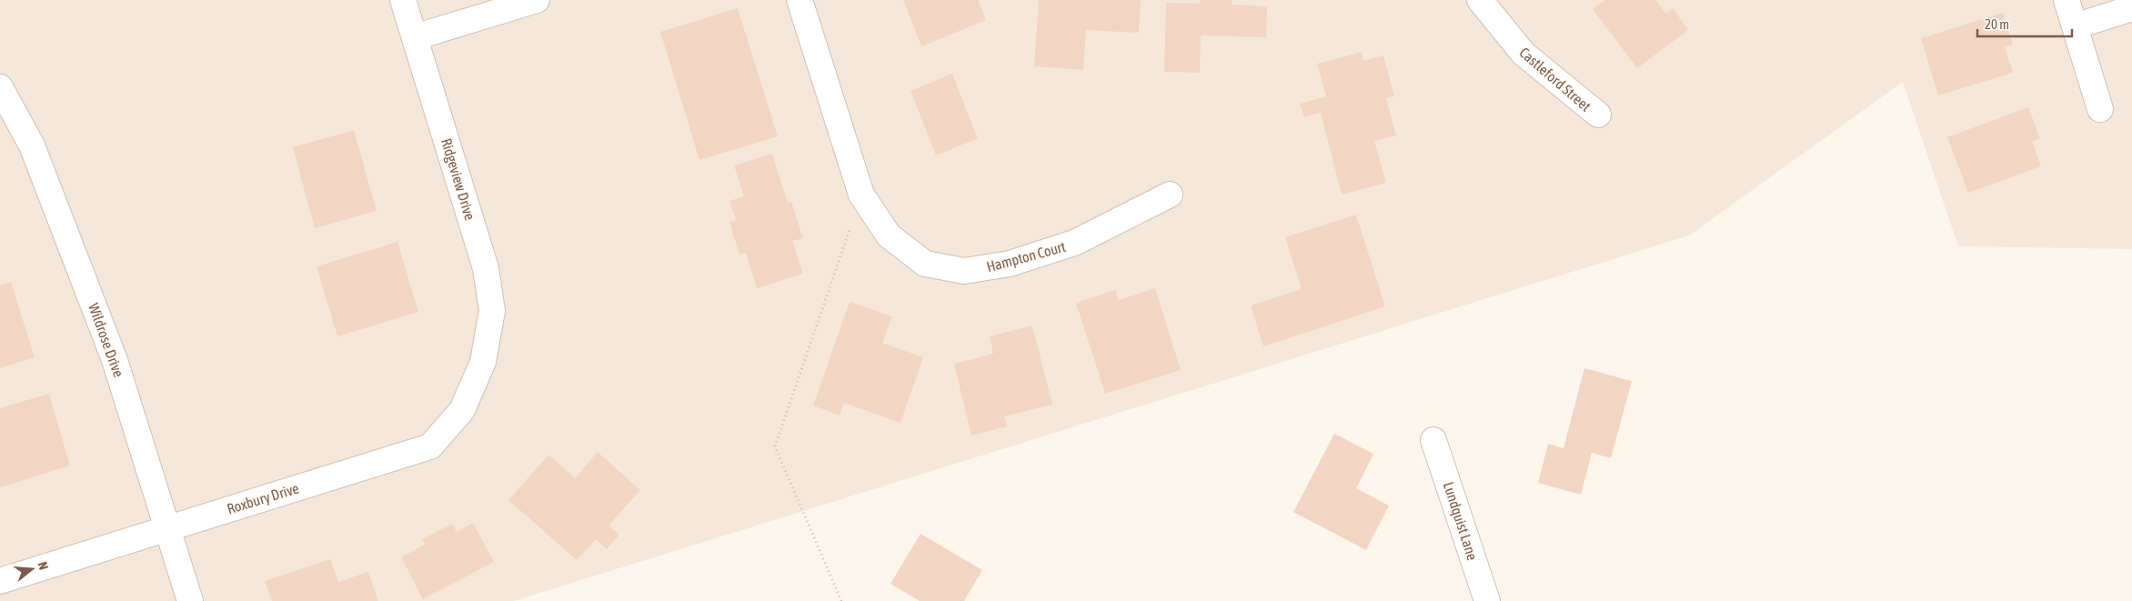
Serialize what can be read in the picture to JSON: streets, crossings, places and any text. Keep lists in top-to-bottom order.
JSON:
{
  "streets": {
    "street": [
      "Castleford Street",
      "Ridgeview Drive",
      "Hampton Court",
      "Wildrose Drive",
      "Roxbury Drive",
      "Lundquist Lane"
    ]
  },
  "crossings": [
    ["Ridgeview Drive", "Roxbury Drive"],
    ["Wildrose Drive", "Roxbury Drive"]
  ],
  "scale_bar": "20 m",
  "north": "right"
}
